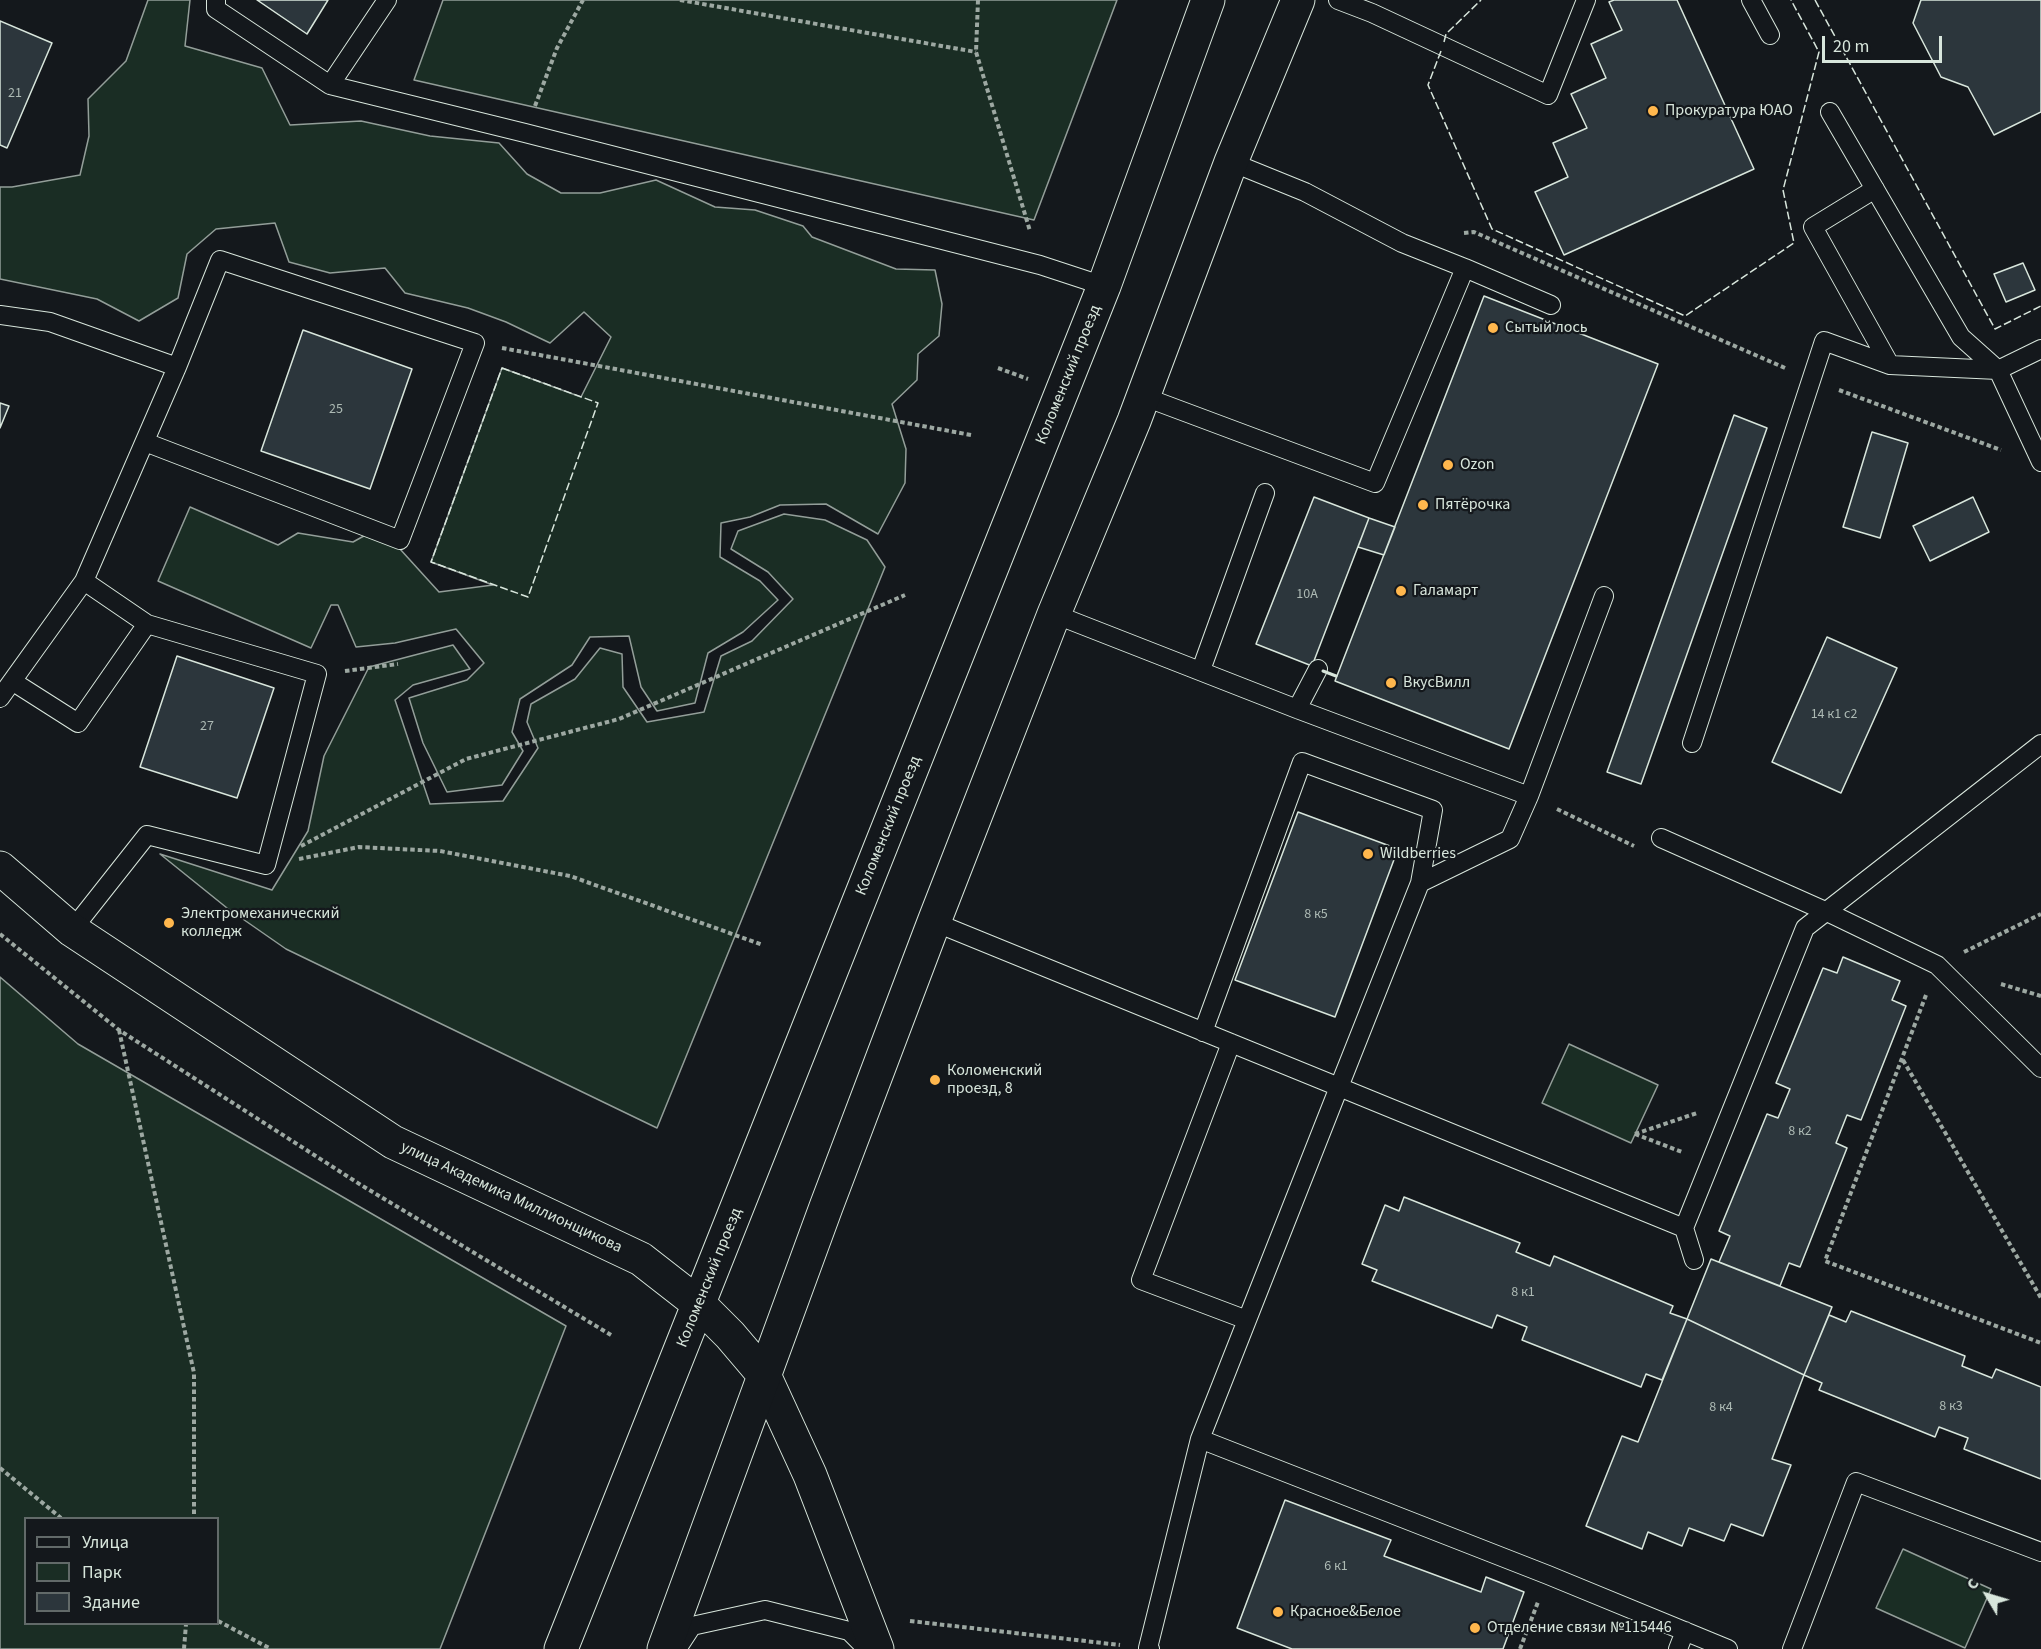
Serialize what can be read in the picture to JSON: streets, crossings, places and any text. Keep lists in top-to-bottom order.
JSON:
{
  "streets": {
    "main road": ["Коломенский проезд", "улица Академика Миллионщикова"]
  },
  "crossings": [
    ["Коломенский проезд", "улица Академика Миллионщикова"]
  ],
  "places": [
    "Прокуратура ЮАО",
    "Сытый лось",
    "Ozon",
    "Пятёрочка",
    "Галамарт",
    "ВкусВилл",
    "Wildberries",
    "Электромеханический колледж",
    "Коломенский проезд, 8",
    "Красное&Белое",
    "Отделение связи №115446"
  ],
  "house_numbers": [
    "21",
    "25",
    "10А",
    "14 к1 с2",
    "27",
    "8 к5",
    "8 к2",
    "8 к1",
    "8 к3",
    "8 к4",
    "6 к1"
  ],
  "legend": ["Улица", "Парк", "Здание"],
  "scale_bar": "20 m",
  "north": "top left"
}
